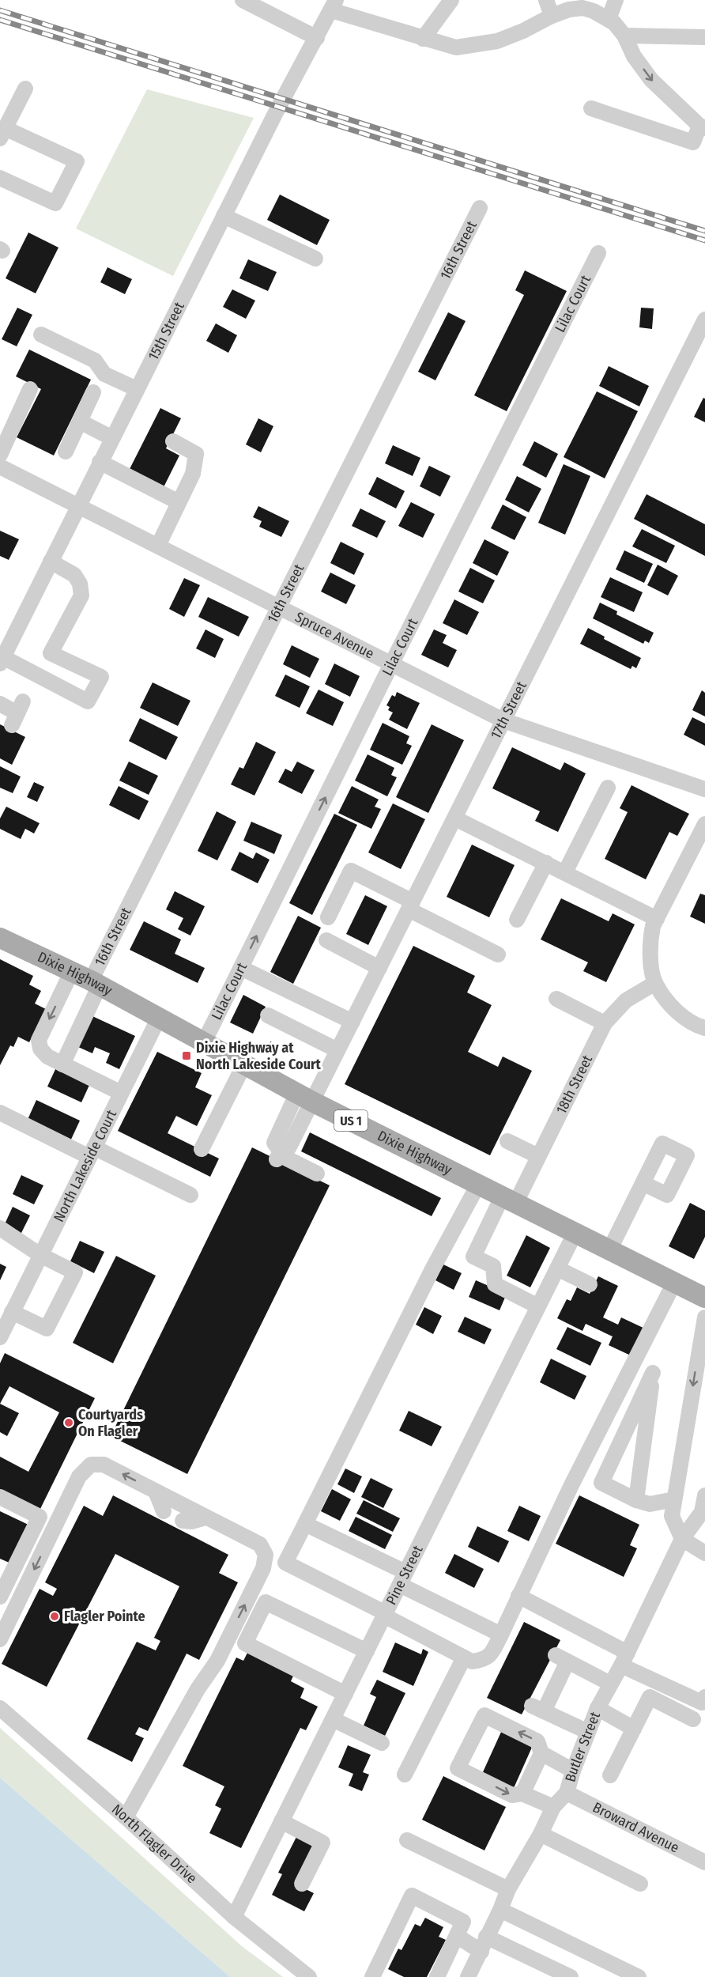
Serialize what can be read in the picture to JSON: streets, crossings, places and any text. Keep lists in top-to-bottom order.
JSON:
{
  "streets": {
    "main road": ["Dixie Highway", "US 1"],
    "street": [
      "16th Street",
      "Lilac Court",
      "15th Street",
      "Spruce Avenue",
      "17th Street",
      "18th Street",
      "North Lakeside Court",
      "Pine Street",
      "Butler Street",
      "Broward Avenue",
      "North Flagler Drive"
    ]
  },
  "crossings": [
    ["16th Street", "Spruce Avenue"],
    ["16th Street", "Dixie Highway"],
    ["Lilac Court", "Spruce Avenue"],
    ["Lilac Court", "Dixie Highway"],
    ["15th Street", "Spruce Avenue"],
    ["Spruce Avenue", "17th Street"],
    ["17th Street", "Dixie Highway"],
    ["Dixie Highway", "18th Street"],
    ["Dixie Highway", "North Lakeside Court"],
    ["Dixie Highway", "Pine Street"],
    ["18th Street", "Pine Street"],
    ["Pine Street", "North Flagler Drive"],
    ["Butler Street", "Broward Avenue"]
  ],
  "one_way": ["Lilac Court"],
  "places": {
    "transit": ["Dixie Highway at North Lakeside Court"],
    "other": ["Courtyards On Flagler", "Flagler Pointe"]
  }
}
